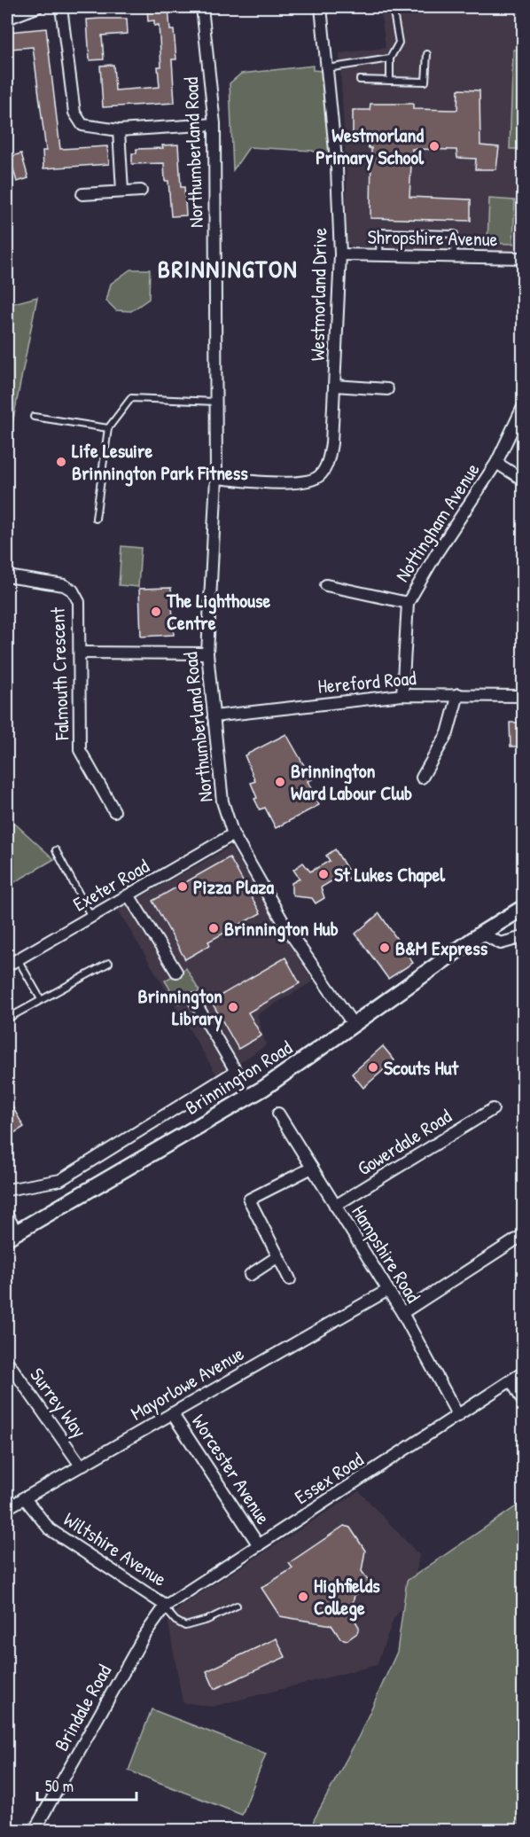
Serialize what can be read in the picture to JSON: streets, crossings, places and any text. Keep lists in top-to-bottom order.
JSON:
{
  "streets": {
    "street": [
      "Northumberland Road",
      "Shropshire Avenue",
      "Westmorland Drive",
      "Nottingham Avenue",
      "Falmouth Crescent",
      "Hereford Road",
      "Exeter Road",
      "Brinnington Road",
      "Gowerdale Road",
      "Hampshire Road",
      "Mayorlowe Avenue",
      "Surrey Way",
      "Worcester Avenue",
      "Essex Road",
      "Wiltshire Avenue",
      "Brindale Road"
    ]
  },
  "crossings": [
    ["Northumberland Road", "Westmorland Drive"],
    ["Northumberland Road", "Hereford Road"],
    ["Northumberland Road", "Exeter Road"],
    ["Northumberland Road", "Brinnington Road"],
    ["Shropshire Avenue", "Westmorland Drive"],
    ["Nottingham Avenue", "Hereford Road"],
    ["Gowerdale Road", "Hampshire Road"],
    ["Hampshire Road", "Mayorlowe Avenue"],
    ["Hampshire Road", "Essex Road"],
    ["Mayorlowe Avenue", "Surrey Way"],
    ["Mayorlowe Avenue", "Worcester Avenue"],
    ["Mayorlowe Avenue", "Wiltshire Avenue"],
    ["Worcester Avenue", "Essex Road"],
    ["Essex Road", "Wiltshire Avenue"],
    ["Essex Road", "Brindale Road"],
    ["Wiltshire Avenue", "Brindale Road"]
  ],
  "districts": ["BRINNINGTON"],
  "places": [
    "Westmorland Primary School",
    "Life Lesuire Brinnington Park Fitness",
    "The Lighthouse Centre",
    "Brinnington Ward Labour Club",
    "St Lukes Chapel",
    "Pizza Plaza",
    "Brinnington Hub",
    "B&M Express",
    "Brinnington Library",
    "Scouts Hut",
    "Highfields College"
  ],
  "scale_bar": "50 m"
}
